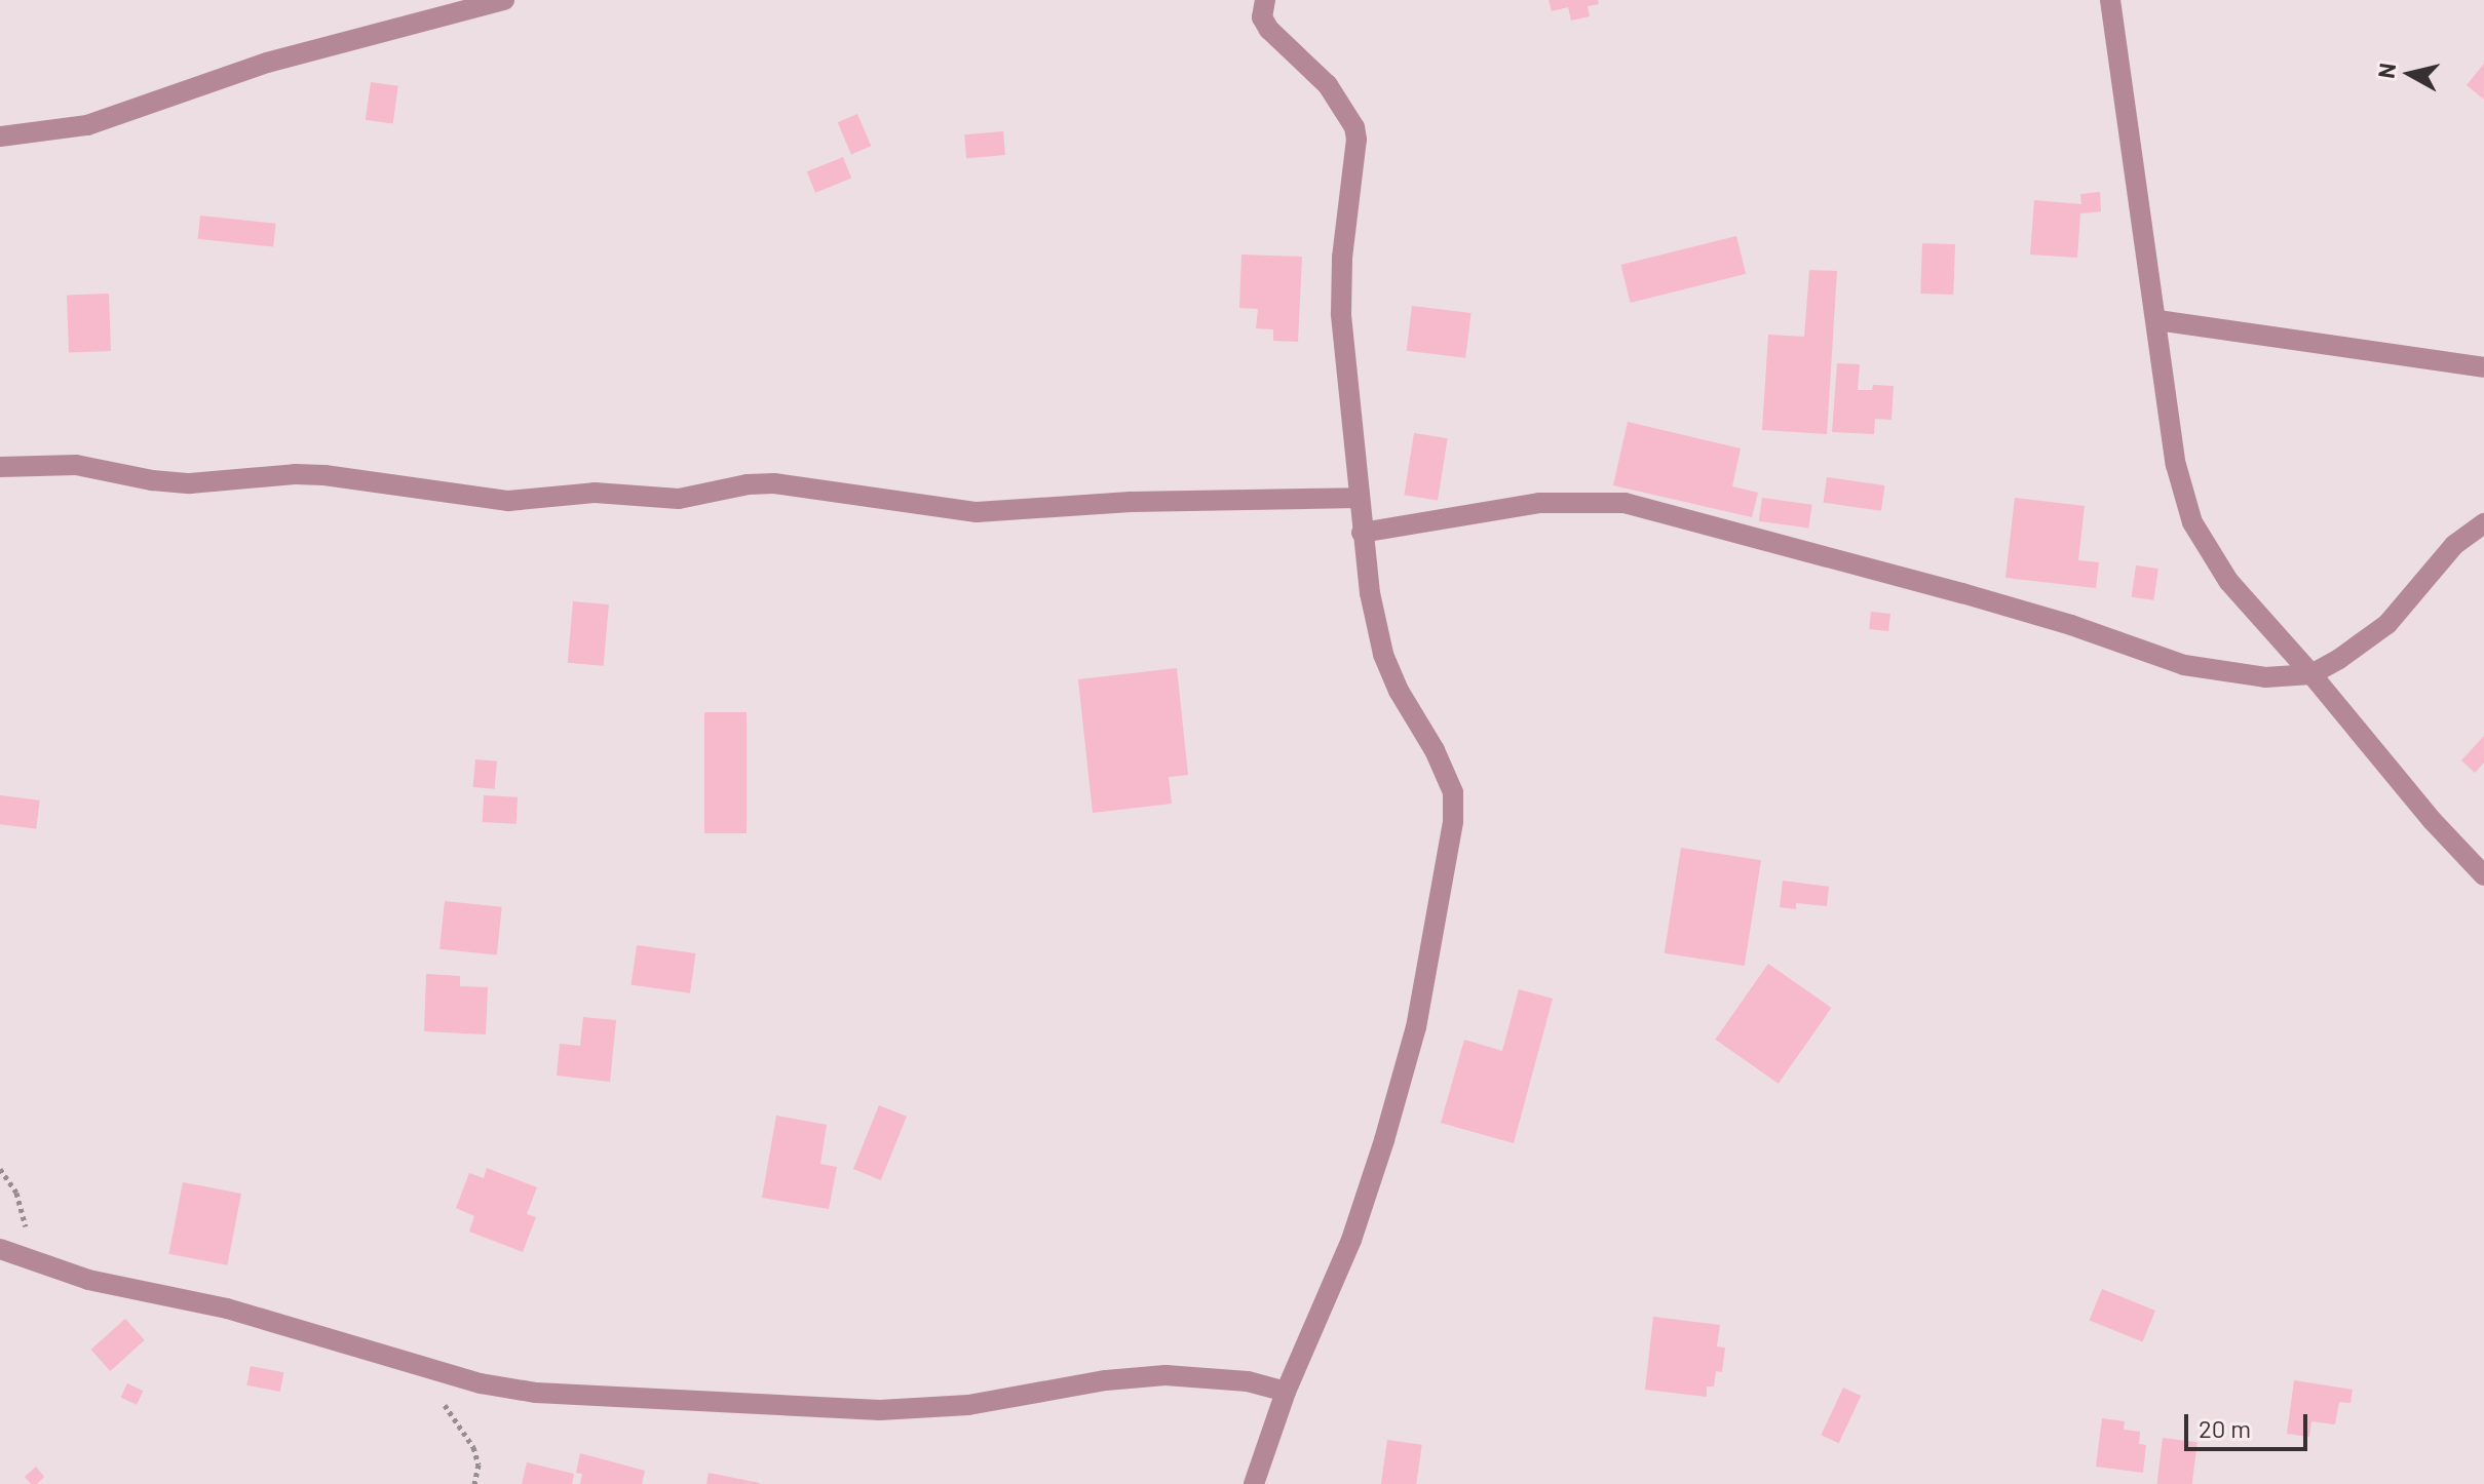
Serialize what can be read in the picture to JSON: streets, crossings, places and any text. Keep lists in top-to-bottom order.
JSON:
{
  "scale_bar": "20 m",
  "north": "left"
}
